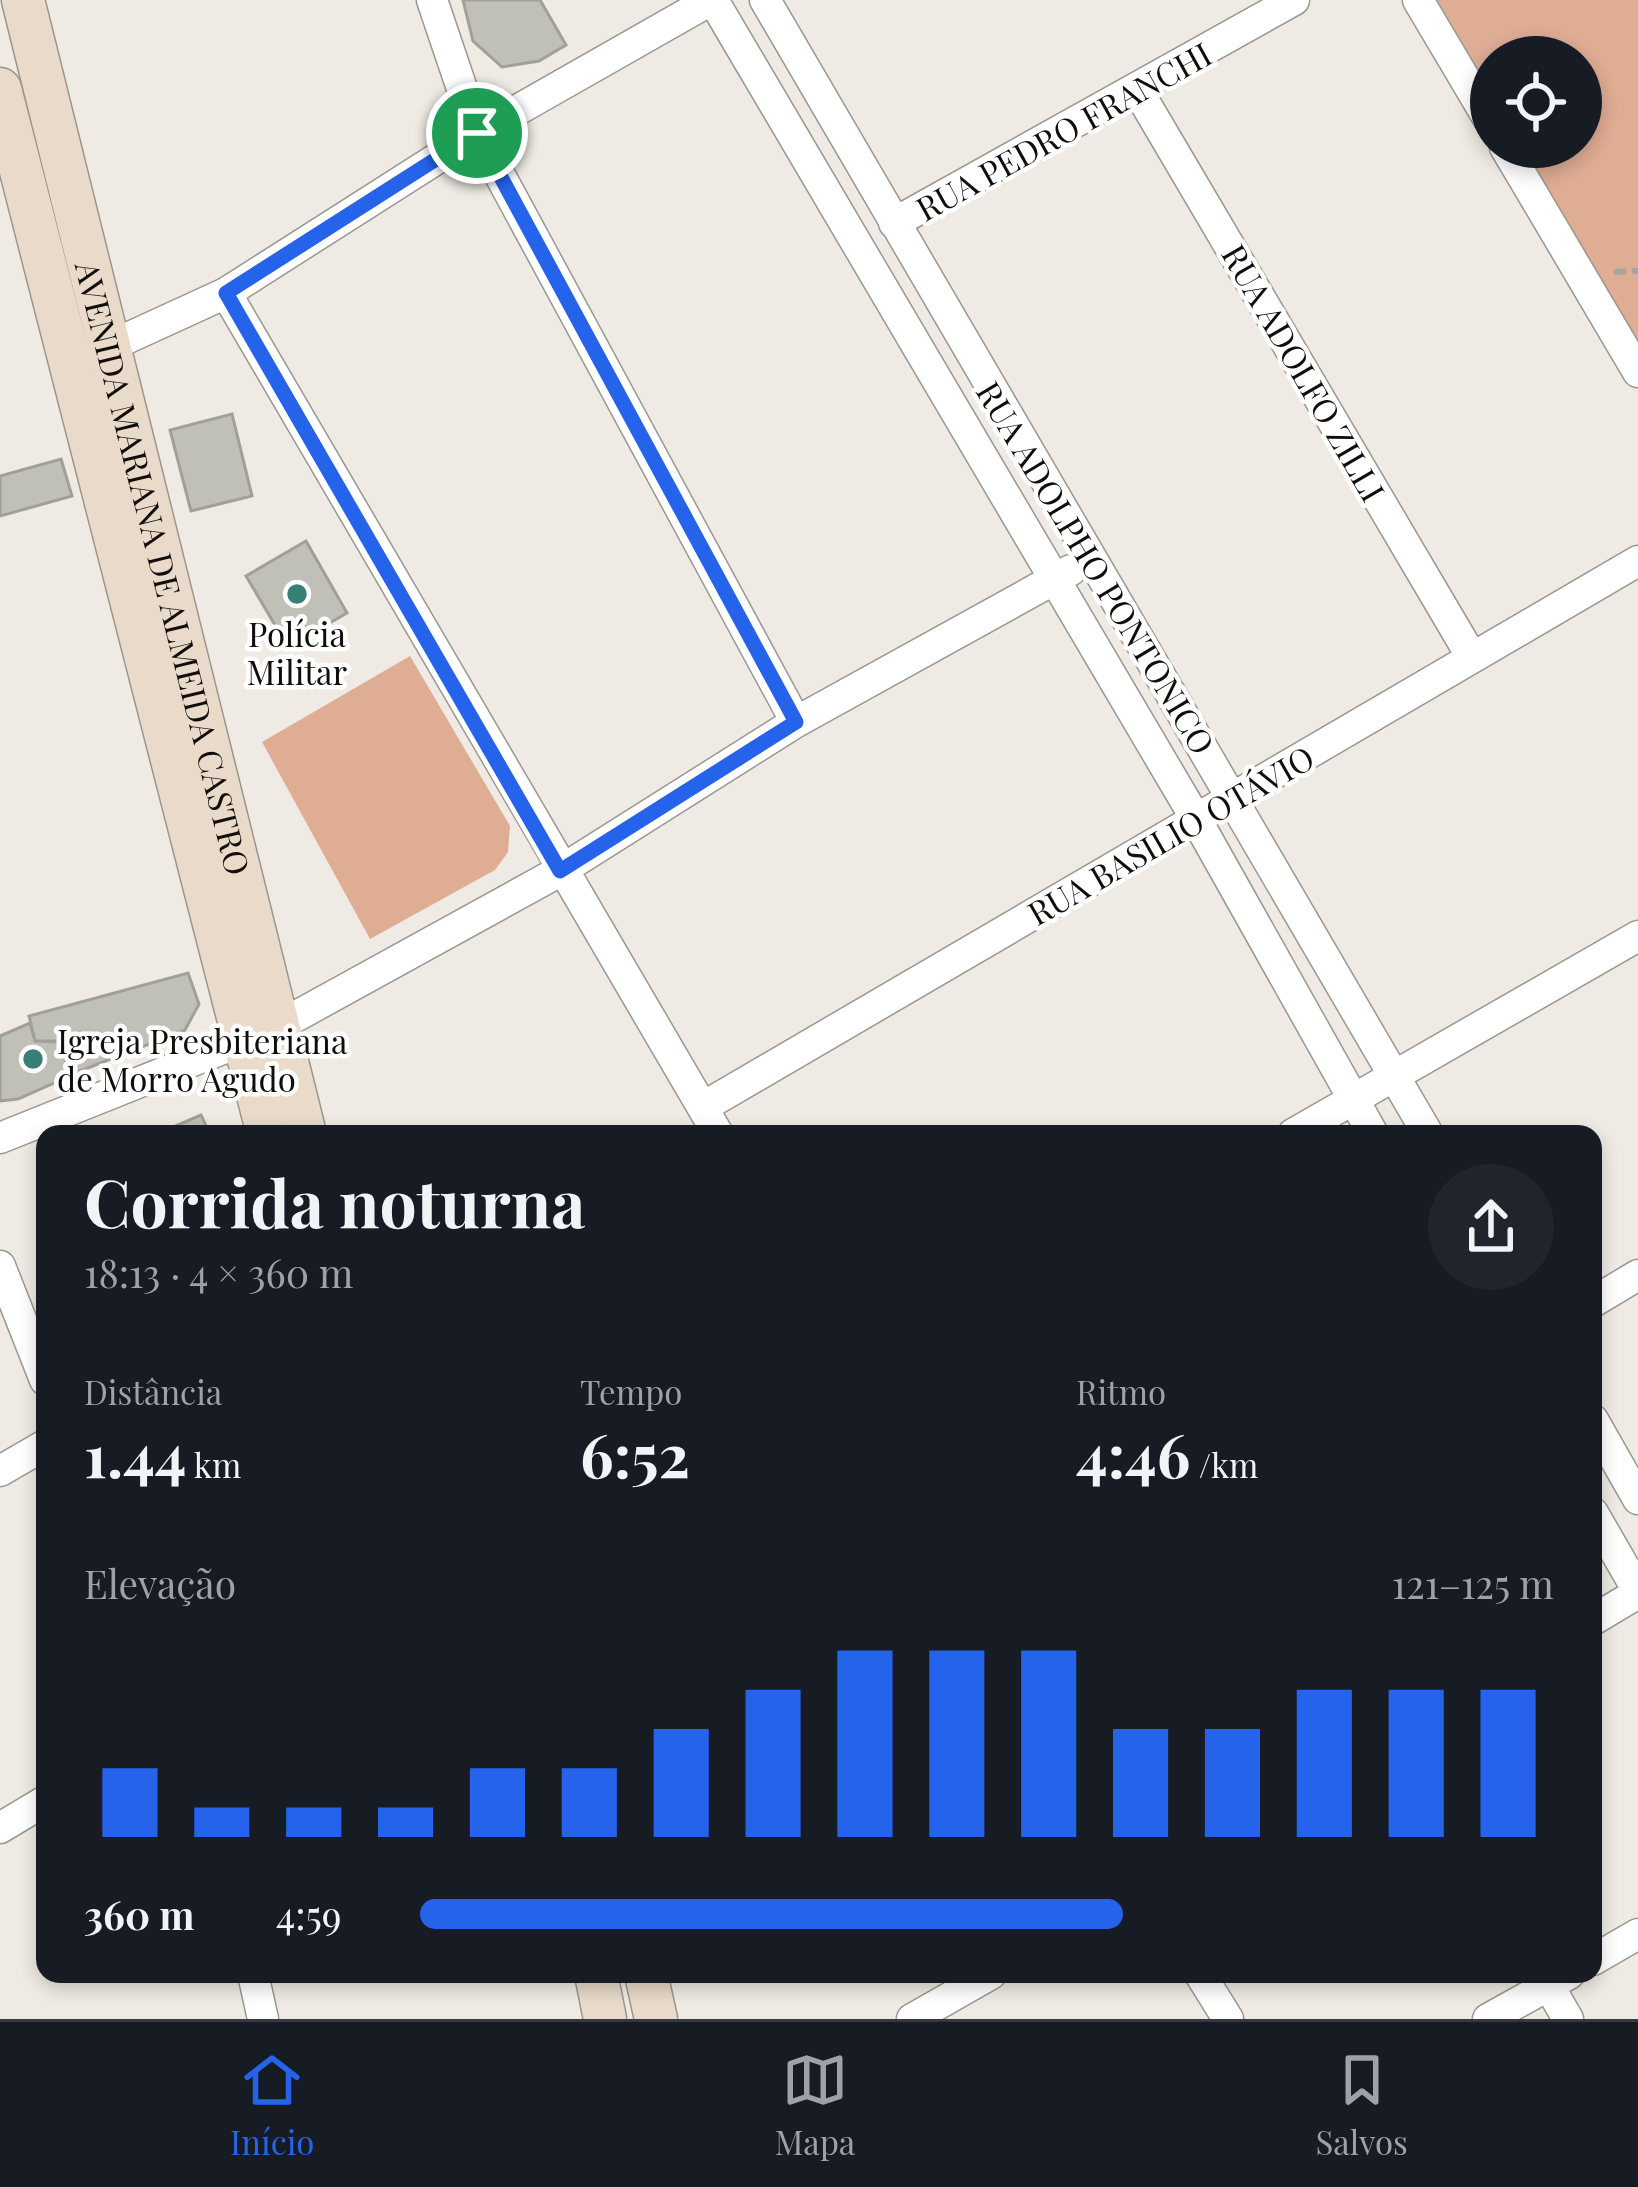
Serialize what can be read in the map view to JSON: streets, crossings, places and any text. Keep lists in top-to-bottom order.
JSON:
{
  "streets": {
    "main road": ["AVENIDA MARIANA DE ALMEIDA CASTRO"],
    "street": [
      "RUA PEDRO FRANCHI",
      "RUA ADOLFO ZILLI",
      "RUA ADOLPHO PONTONICO",
      "RUA BASILIO OTÁVIO"
    ]
  },
  "crossings": [
    ["RUA PEDRO FRANCHI", "RUA ADOLFO ZILLI"],
    ["RUA PEDRO FRANCHI", "RUA ADOLPHO PONTONICO"],
    ["RUA ADOLFO ZILLI", "RUA BASILIO OTÁVIO"],
    ["RUA ADOLPHO PONTONICO", "RUA BASILIO OTÁVIO"]
  ],
  "places": ["Polícia Militar", "Igreja Presbiteriana de Morro Agudo"],
  "page": {
    "heading": ["Corrida noturna", "18:13 · 4 × 360 m"],
    "stats": [
      ["Distância", "1.44 km"],
      ["Tempo", "6:52"],
      ["Ritmo", "4:46 /km"]
    ],
    "chart": ["Elevação", "121–125 m"],
    "list": [
      {
        "name": "360 m",
        "note": "4:59"
      }
    ],
    "tabs": ["Início", "Mapa", "Salvos"]
  }
}
